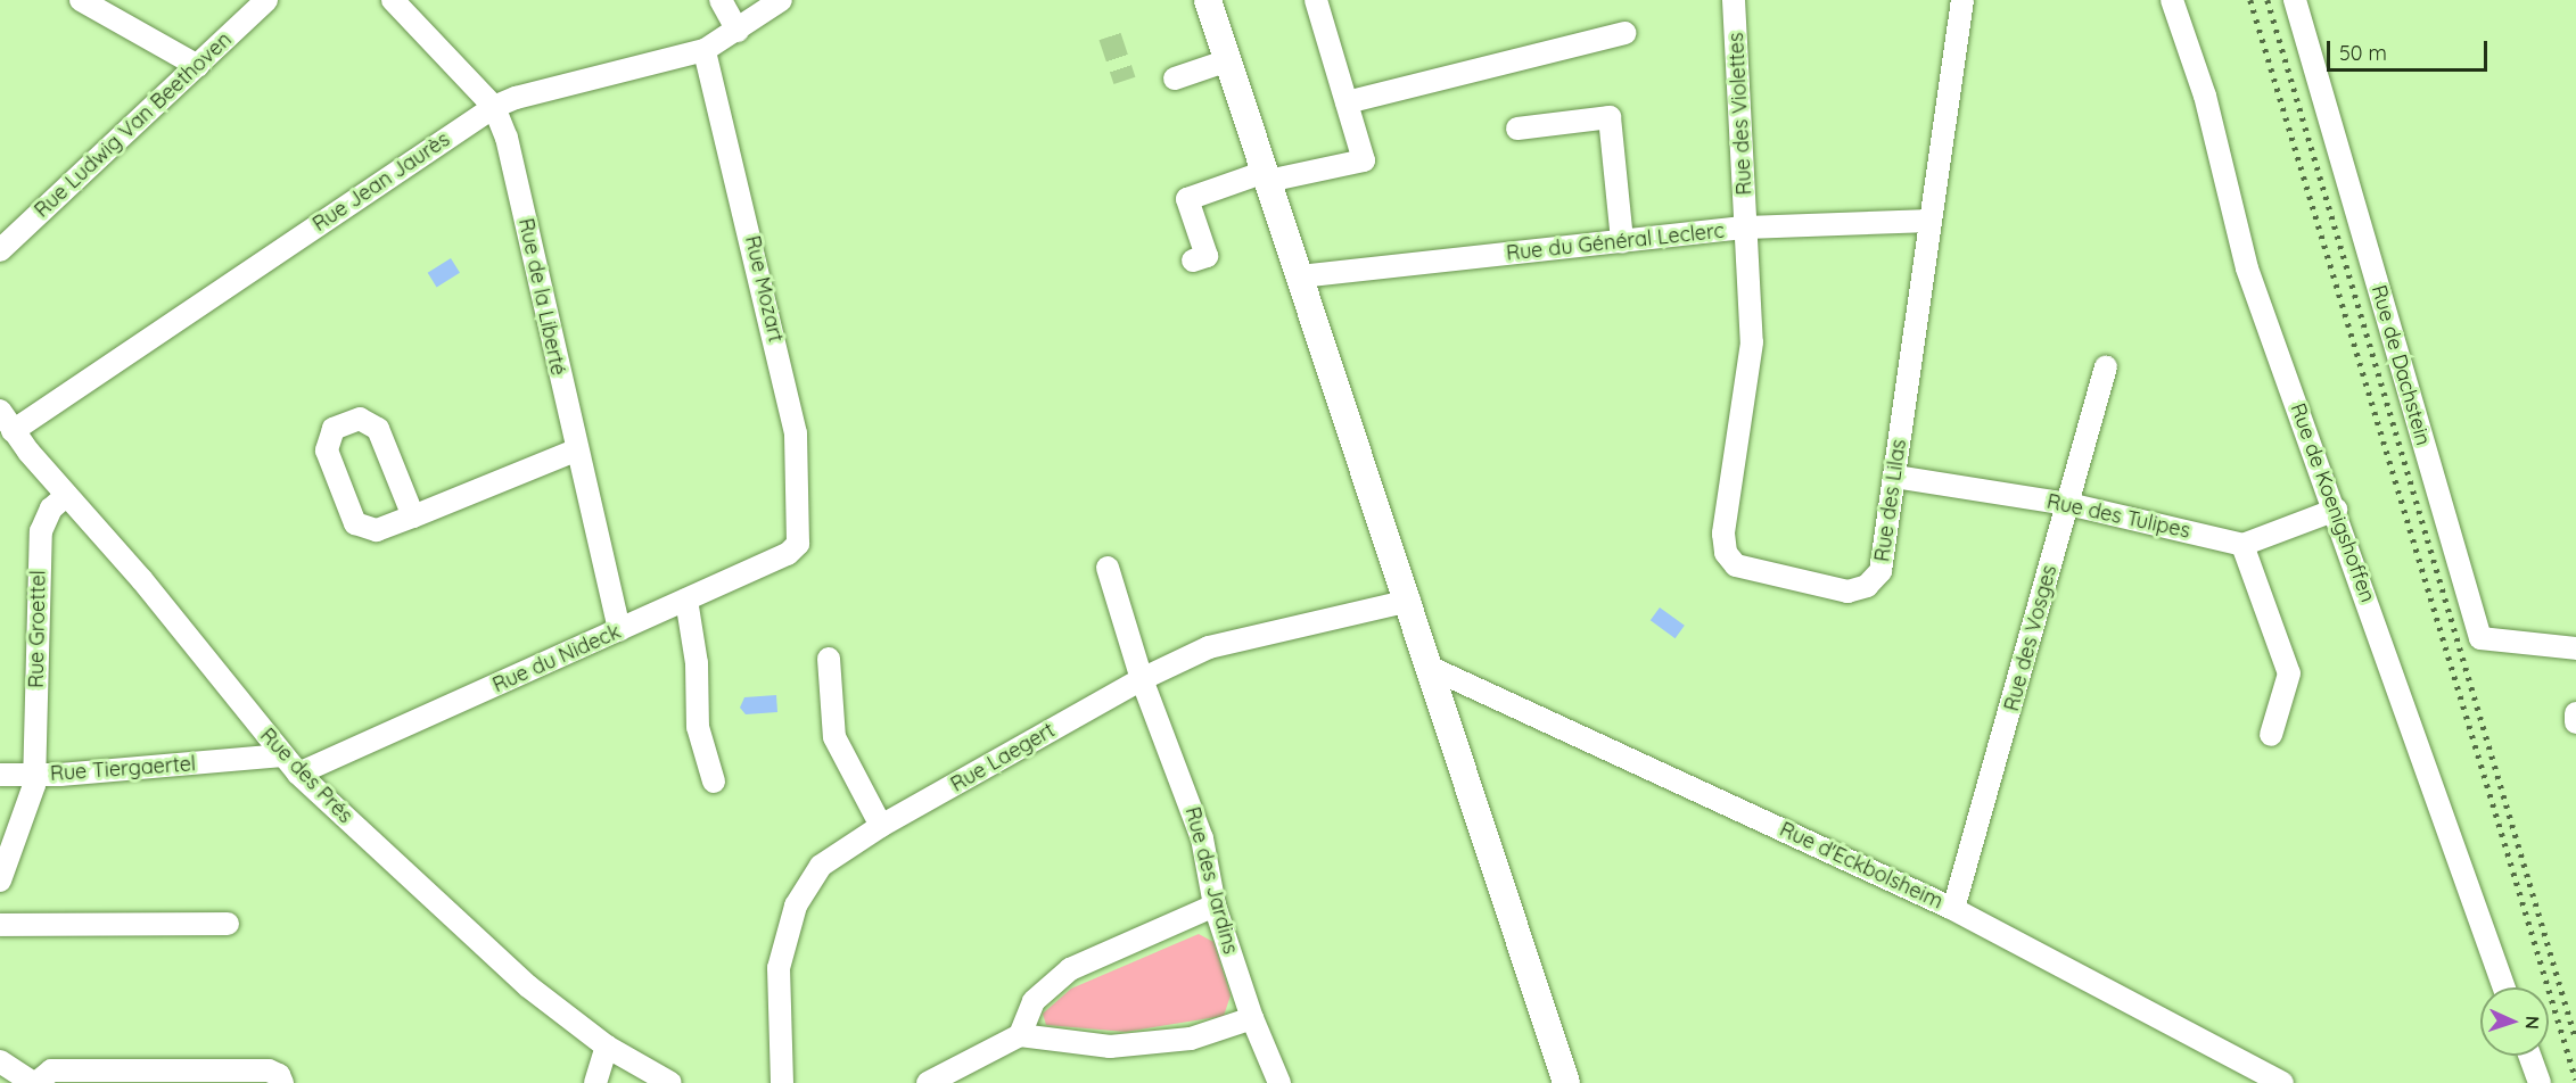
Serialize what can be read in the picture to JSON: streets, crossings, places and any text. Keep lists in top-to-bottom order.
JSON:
{
  "streets": {
    "street": [
      "Rue des Violettes",
      "Rue Ludwig Van Beethoven",
      "Rue Jean Jaurès",
      "Rue du Général Leclerc",
      "Rue Mozart",
      "Rue de la Liberté",
      "Rue de Dachstein",
      "Rue des Lilas",
      "Rue de Koenigshoffen",
      "Rue des Tulipes",
      "Rue Groettel",
      "Rue des Vosges",
      "Rue du Nideck",
      "Rue Laegert",
      "Rue Tiergaertel",
      "Rue des Prés",
      "Rue d'Eckbolsheim",
      "Rue des Jardins"
    ]
  },
  "crossings": [
    ["Rue des Violettes", "Rue du Général Leclerc"],
    ["Rue des Violettes", "Rue des Lilas"],
    ["Rue Jean Jaurès", "Rue Mozart"],
    ["Rue Jean Jaurès", "Rue de la Liberté"],
    ["Rue Jean Jaurès", "Rue des Prés"],
    ["Rue du Général Leclerc", "Rue des Lilas"],
    ["Rue Mozart", "Rue du Nideck"],
    ["Rue de la Liberté", "Rue du Nideck"],
    ["Rue des Lilas", "Rue des Tulipes"],
    ["Rue des Tulipes", "Rue des Vosges"],
    ["Rue Groettel", "Rue Tiergaertel"],
    ["Rue Groettel", "Rue des Prés"],
    ["Rue des Vosges", "Rue d'Eckbolsheim"],
    ["Rue du Nideck", "Rue des Prés"],
    ["Rue Laegert", "Rue des Jardins"],
    ["Rue Tiergaertel", "Rue des Prés"]
  ],
  "scale_bar": "50 m",
  "north": "right"
}
